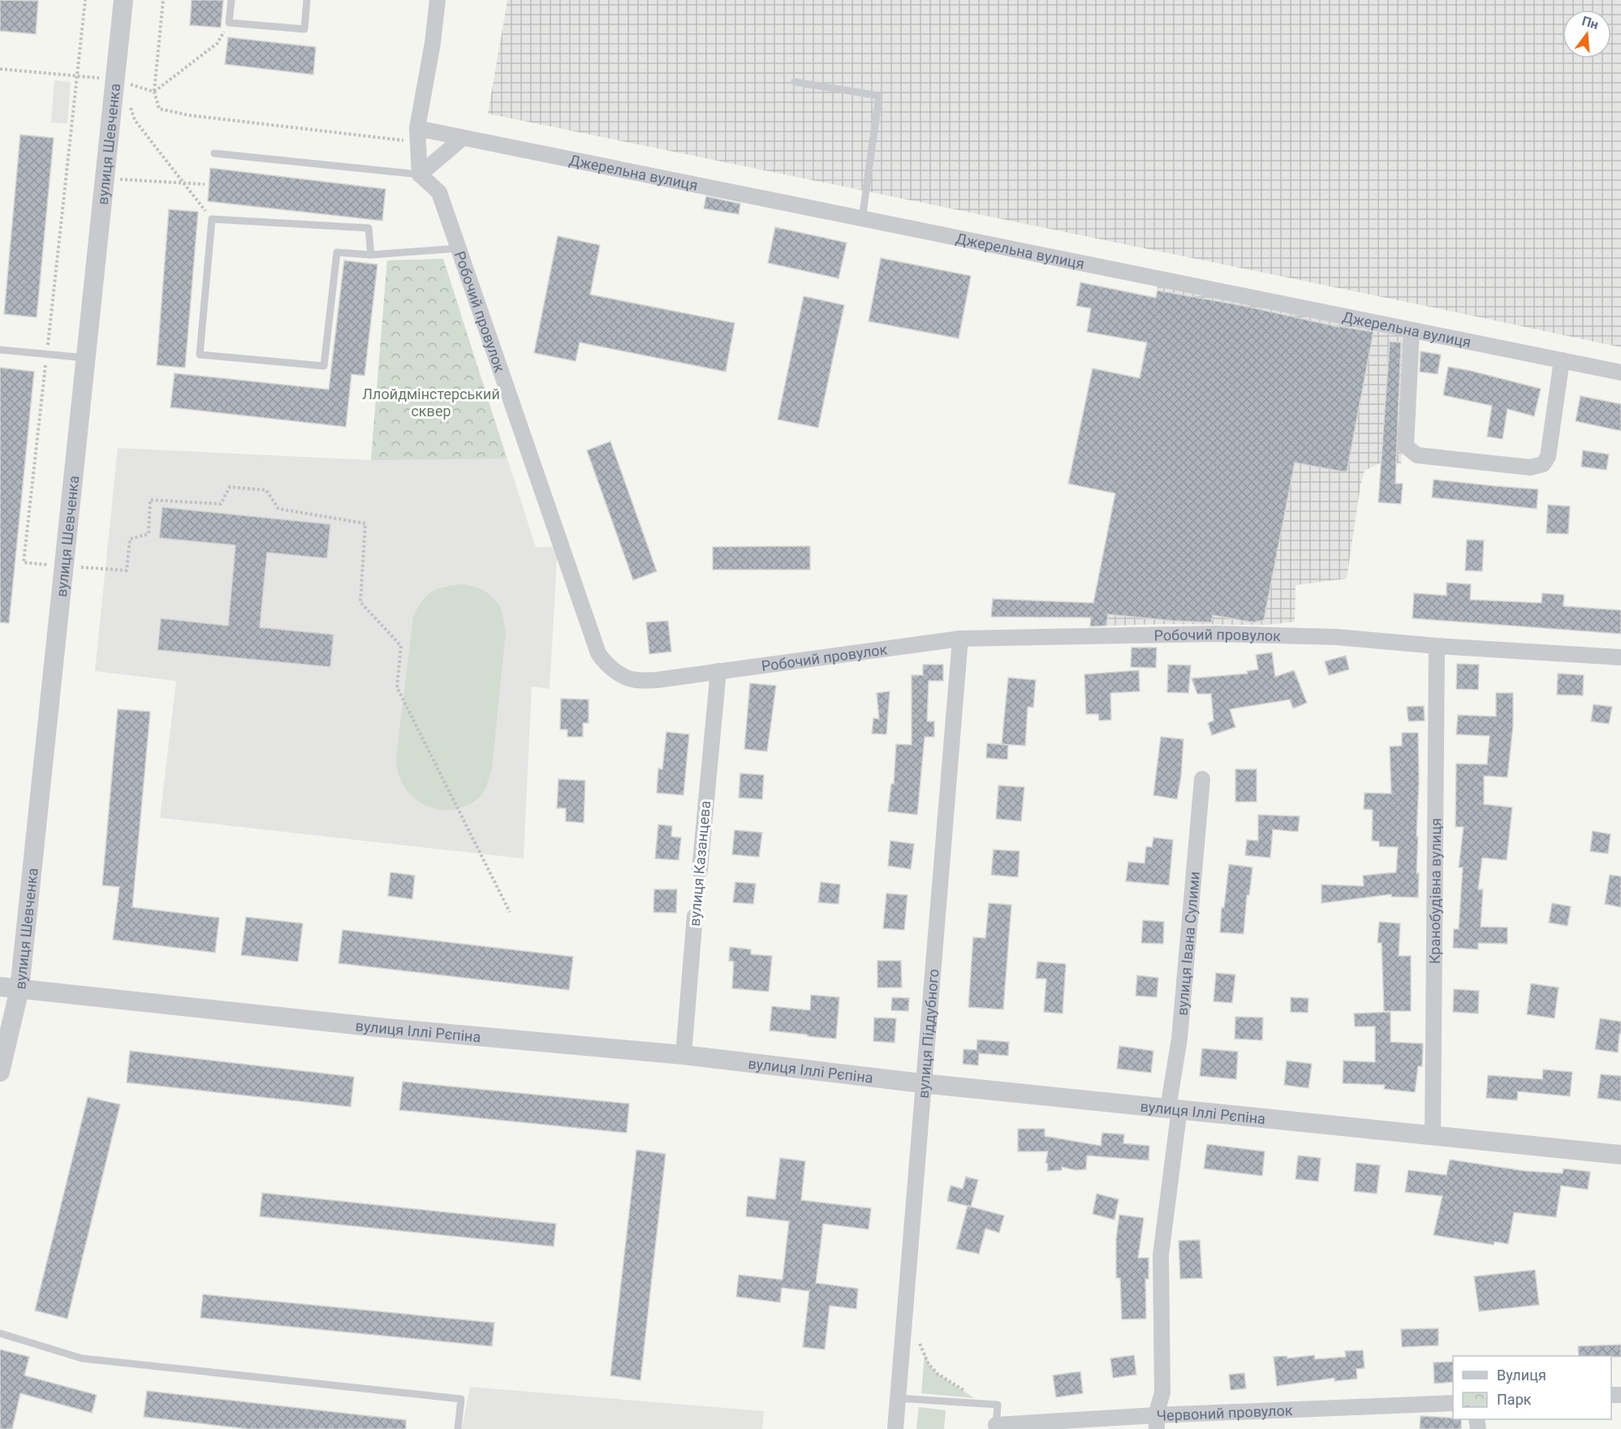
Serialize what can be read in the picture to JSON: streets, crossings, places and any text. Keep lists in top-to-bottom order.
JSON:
{
  "streets": {
    "street": [
      "вулиця Шевченка",
      "Джерельна вулиця",
      "Робочий провулок",
      "вулиця Казанцева",
      "Кранобудівна вулиця",
      "вулиця Івана Сулими",
      "вулиця Іллі Рєпіна",
      "вулиця Піддубного",
      "Червоний провулок"
    ]
  },
  "crossings": [
    ["вулиця Шевченка", "вулиця Іллі Рєпіна"],
    ["Робочий провулок", "вулиця Казанцева"],
    ["Робочий провулок", "Кранобудівна вулиця"],
    ["Робочий провулок", "вулиця Піддубного"],
    ["вулиця Казанцева", "вулиця Іллі Рєпіна"],
    ["Кранобудівна вулиця", "вулиця Іллі Рєпіна"],
    ["вулиця Івана Сулими", "вулиця Іллі Рєпіна"],
    ["вулиця Івана Сулими", "Червоний провулок"],
    ["вулиця Іллі Рєпіна", "вулиця Піддубного"]
  ],
  "parks": ["Ллойдмінстерський сквер"],
  "legend": ["Вулиця", "Парк"],
  "north": "top"
}
